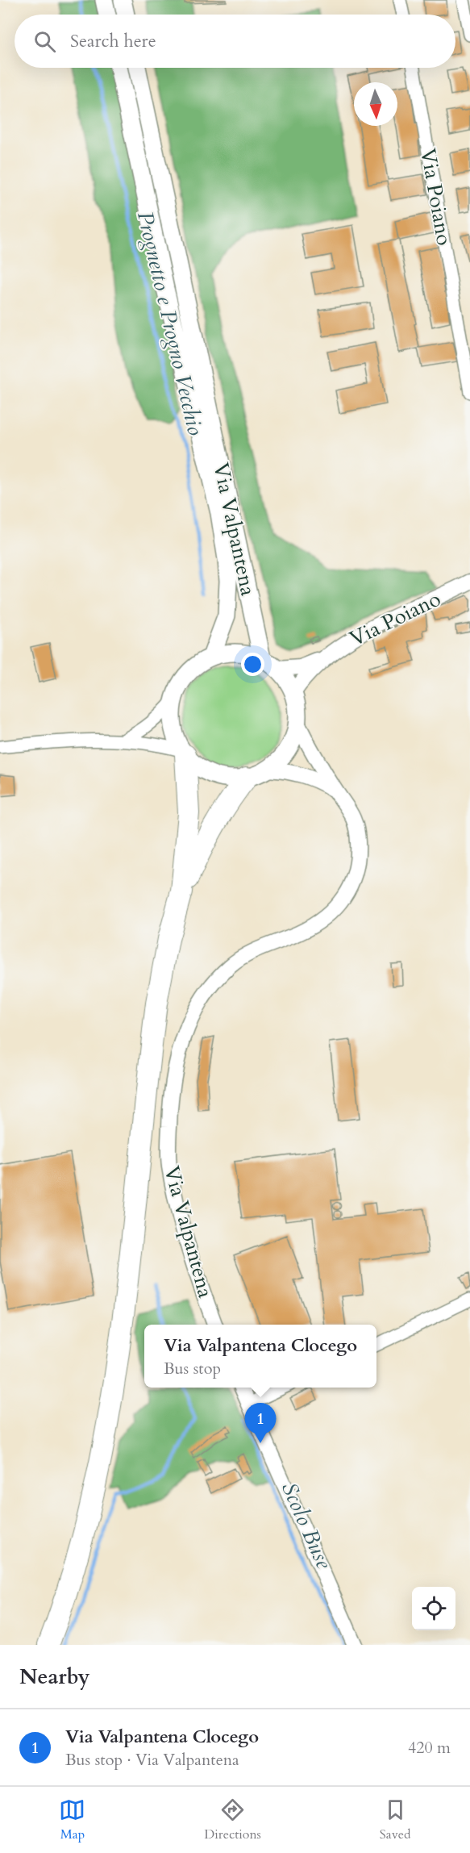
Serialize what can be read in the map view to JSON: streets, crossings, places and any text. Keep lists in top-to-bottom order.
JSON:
{
  "streets": {
    "highway": ["Via Valpantena"],
    "street": ["Via Poiano"]
  },
  "crossings": [
    ["Via Poiano", "Via Valpantena"]
  ],
  "water": ["Prognetto e Progno Vecchio", "Scolo Buse"],
  "north": "bottom",
  "page": {
    "search": "Search here",
    "popup": ["Via Valpantena Clocego", "Bus stop"],
    "pins": "1",
    "heading": "Nearby",
    "list": [
      {
        "mark": "1",
        "name": "Via Valpantena Clocego",
        "note": "Bus stop · Via Valpantena",
        "value": "420 m"
      }
    ],
    "nav": ["Map", "Directions", "Saved"]
  }
}
